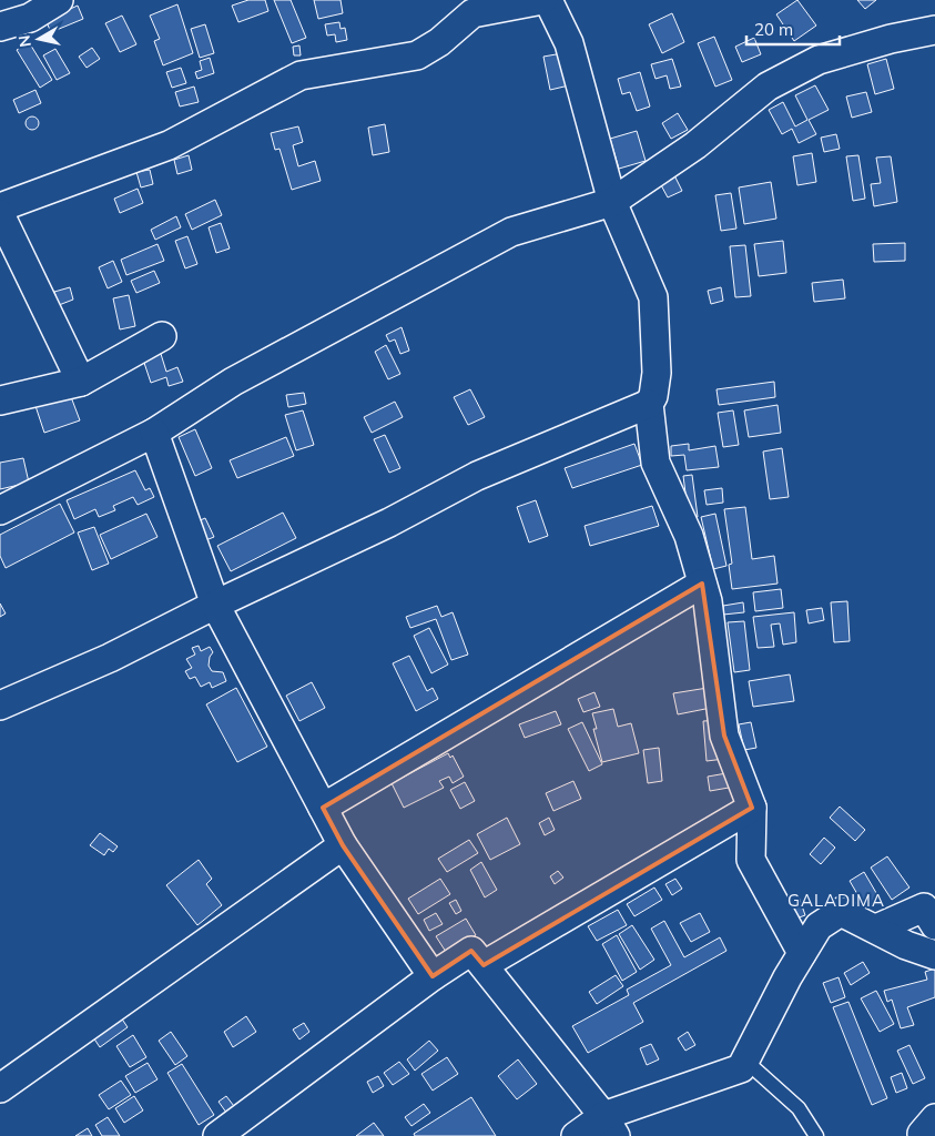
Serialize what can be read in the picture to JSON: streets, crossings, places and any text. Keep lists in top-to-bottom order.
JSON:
{
  "districts": ["GALADIMA"],
  "scale_bar": "20 m",
  "north": "left"
}
